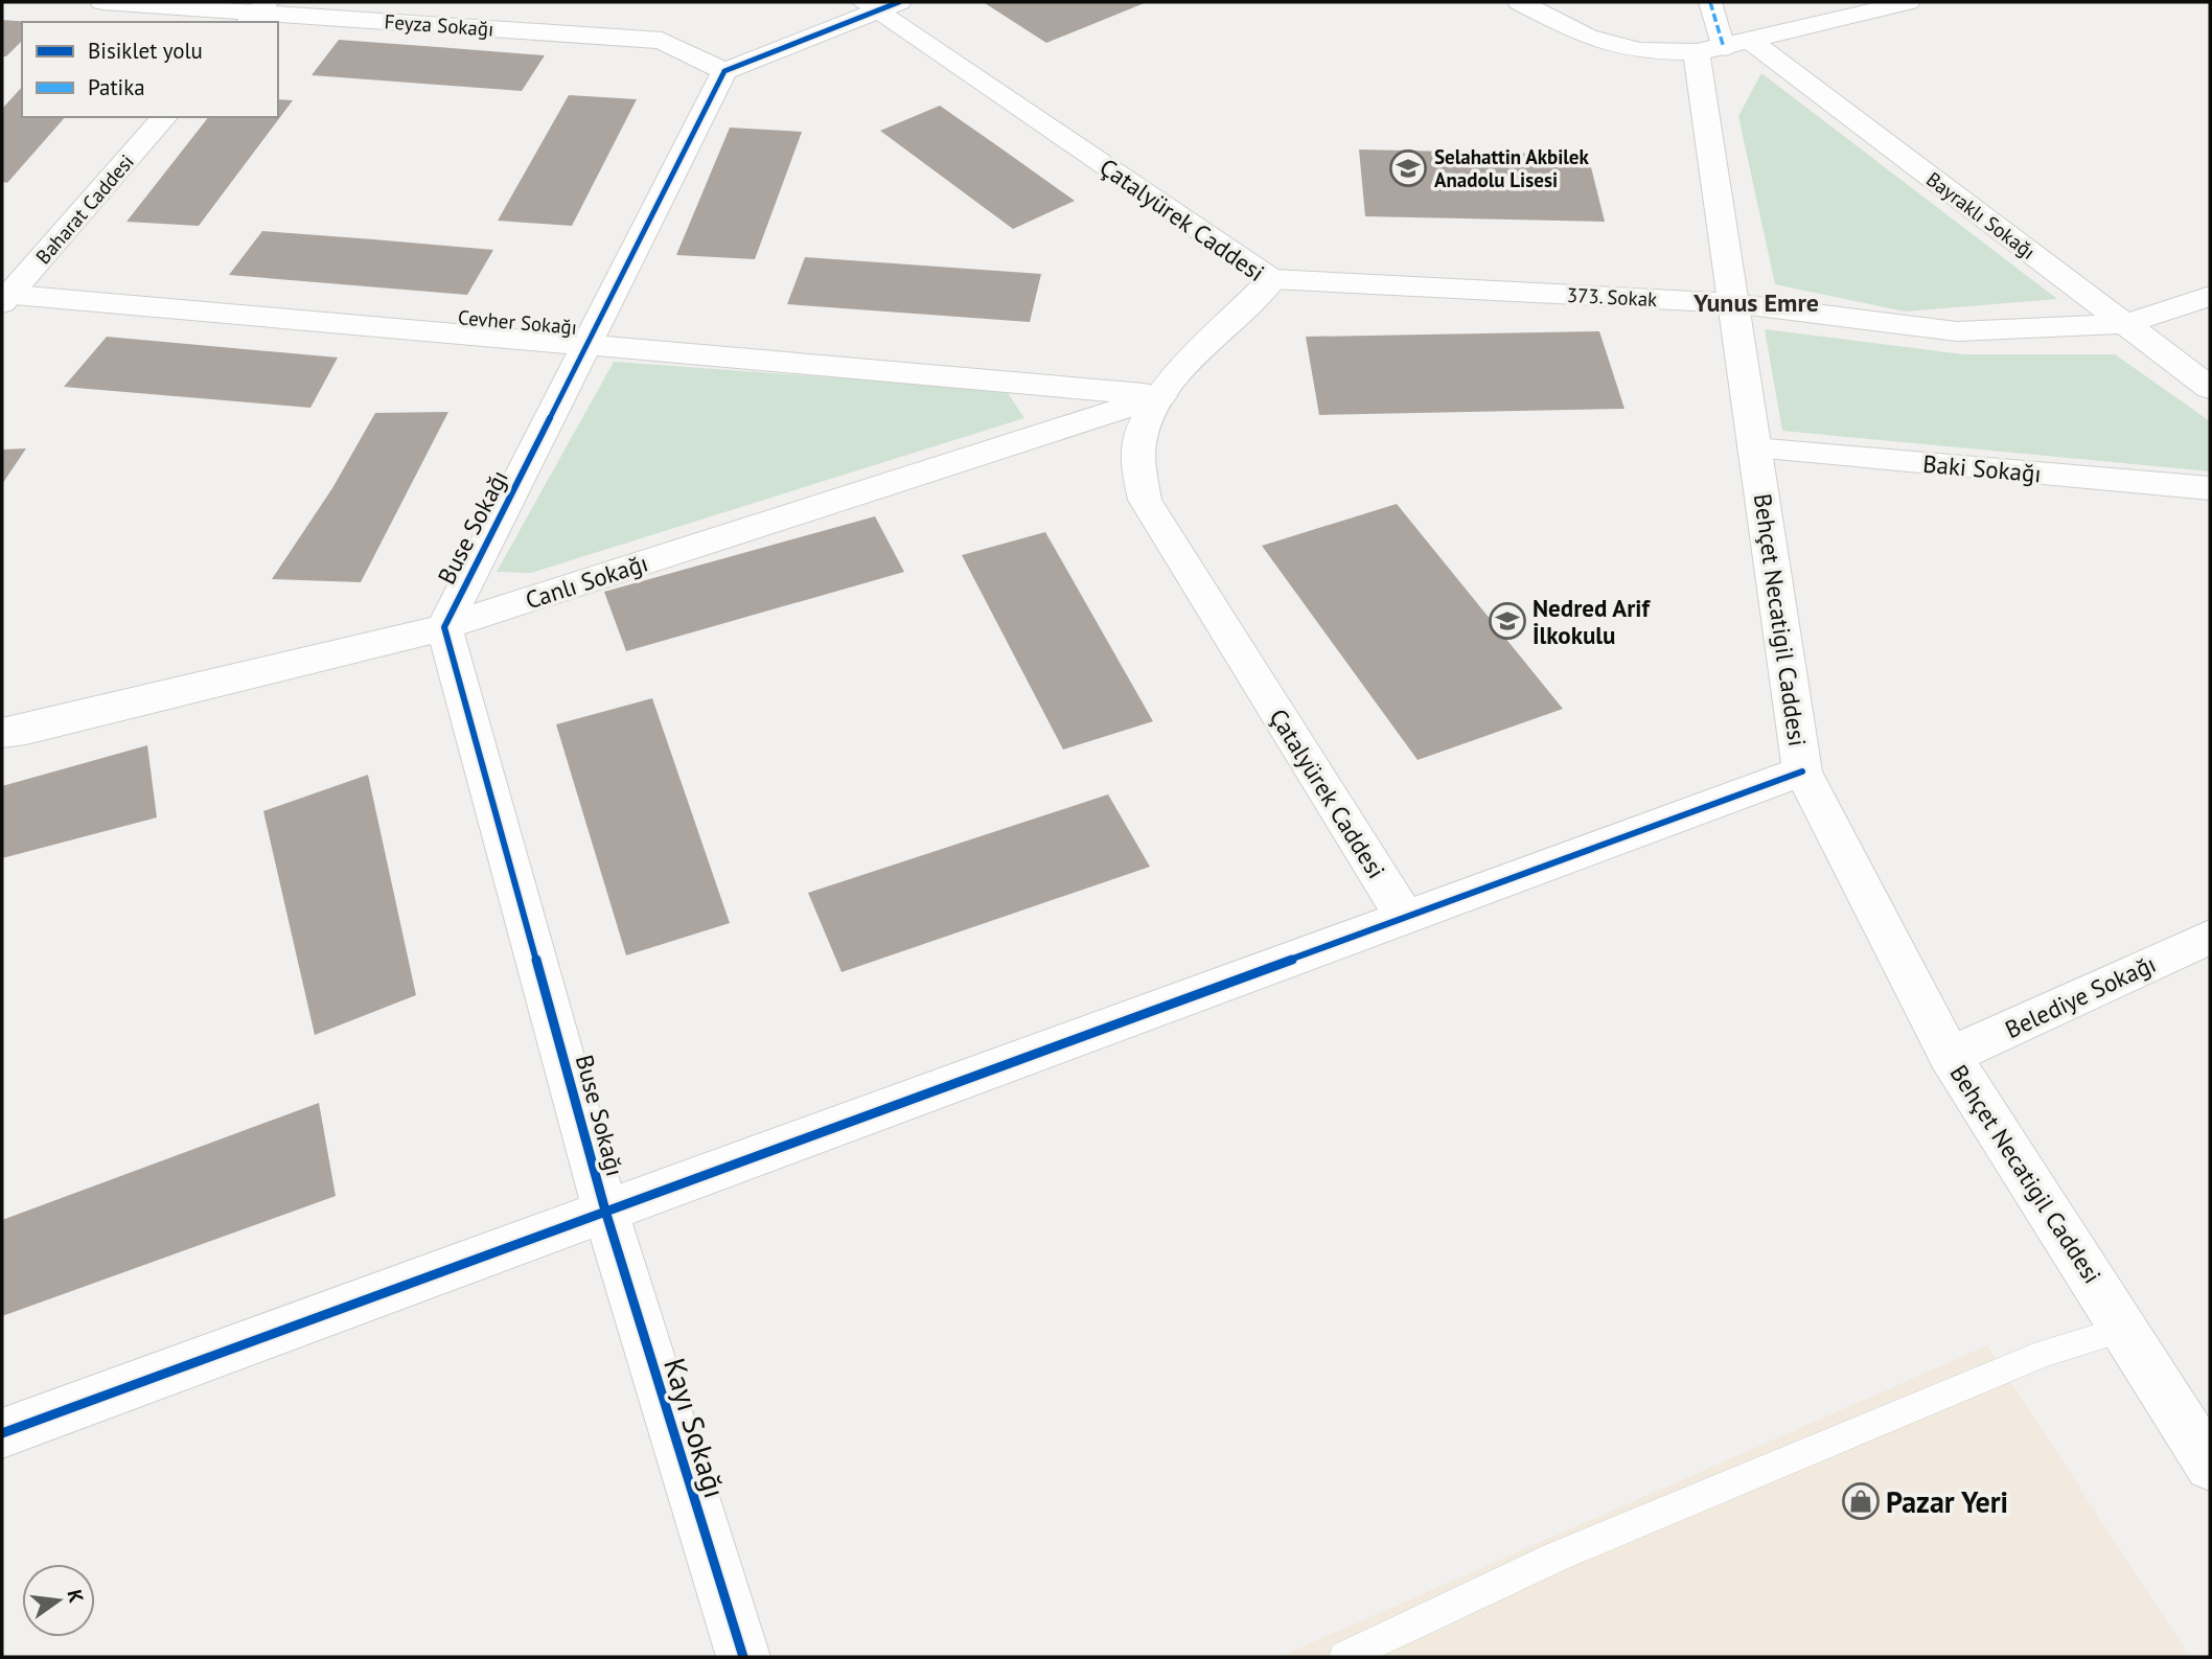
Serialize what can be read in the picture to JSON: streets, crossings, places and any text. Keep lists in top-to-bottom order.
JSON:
{
  "streets": {
    "street": [
      "Feyza Sokağı",
      "Baharat Caddesi",
      "Bayraklı Sokağı",
      "Çatalyürek Caddesi",
      "373. Sokak",
      "Cevher Sokağı",
      "Baki Sokağı",
      "Buse Sokağı",
      "Canlı Sokağı",
      "Behçet Necatigil Caddesi",
      "Belediye Sokağı",
      "Kayı Sokağı"
    ]
  },
  "crossings": [
    ["Feyza Sokağı", "Buse Sokağı"],
    ["Baharat Caddesi", "Cevher Sokağı"],
    ["Bayraklı Sokağı", "373. Sokak"],
    ["Çatalyürek Caddesi", "373. Sokak"],
    ["Çatalyürek Caddesi", "Cevher Sokağı"],
    ["Çatalyürek Caddesi", "Canlı Sokağı"],
    ["373. Sokak", "Behçet Necatigil Caddesi"],
    ["Cevher Sokağı", "Buse Sokağı"],
    ["Cevher Sokağı", "Canlı Sokağı"],
    ["Baki Sokağı", "Behçet Necatigil Caddesi"],
    ["Buse Sokağı", "Canlı Sokağı"],
    ["Buse Sokağı", "Kayı Sokağı"],
    ["Behçet Necatigil Caddesi", "Belediye Sokağı"]
  ],
  "districts": ["Yunus Emre"],
  "places": {
    "school or university": ["Selahattin Akbilek Anadolu Lisesi", "Nedred Arif İlkokulu"],
    "shop": ["Pazar Yeri"]
  },
  "legend": ["Bisiklet yolu", "Patika"],
  "north": "right"
}
